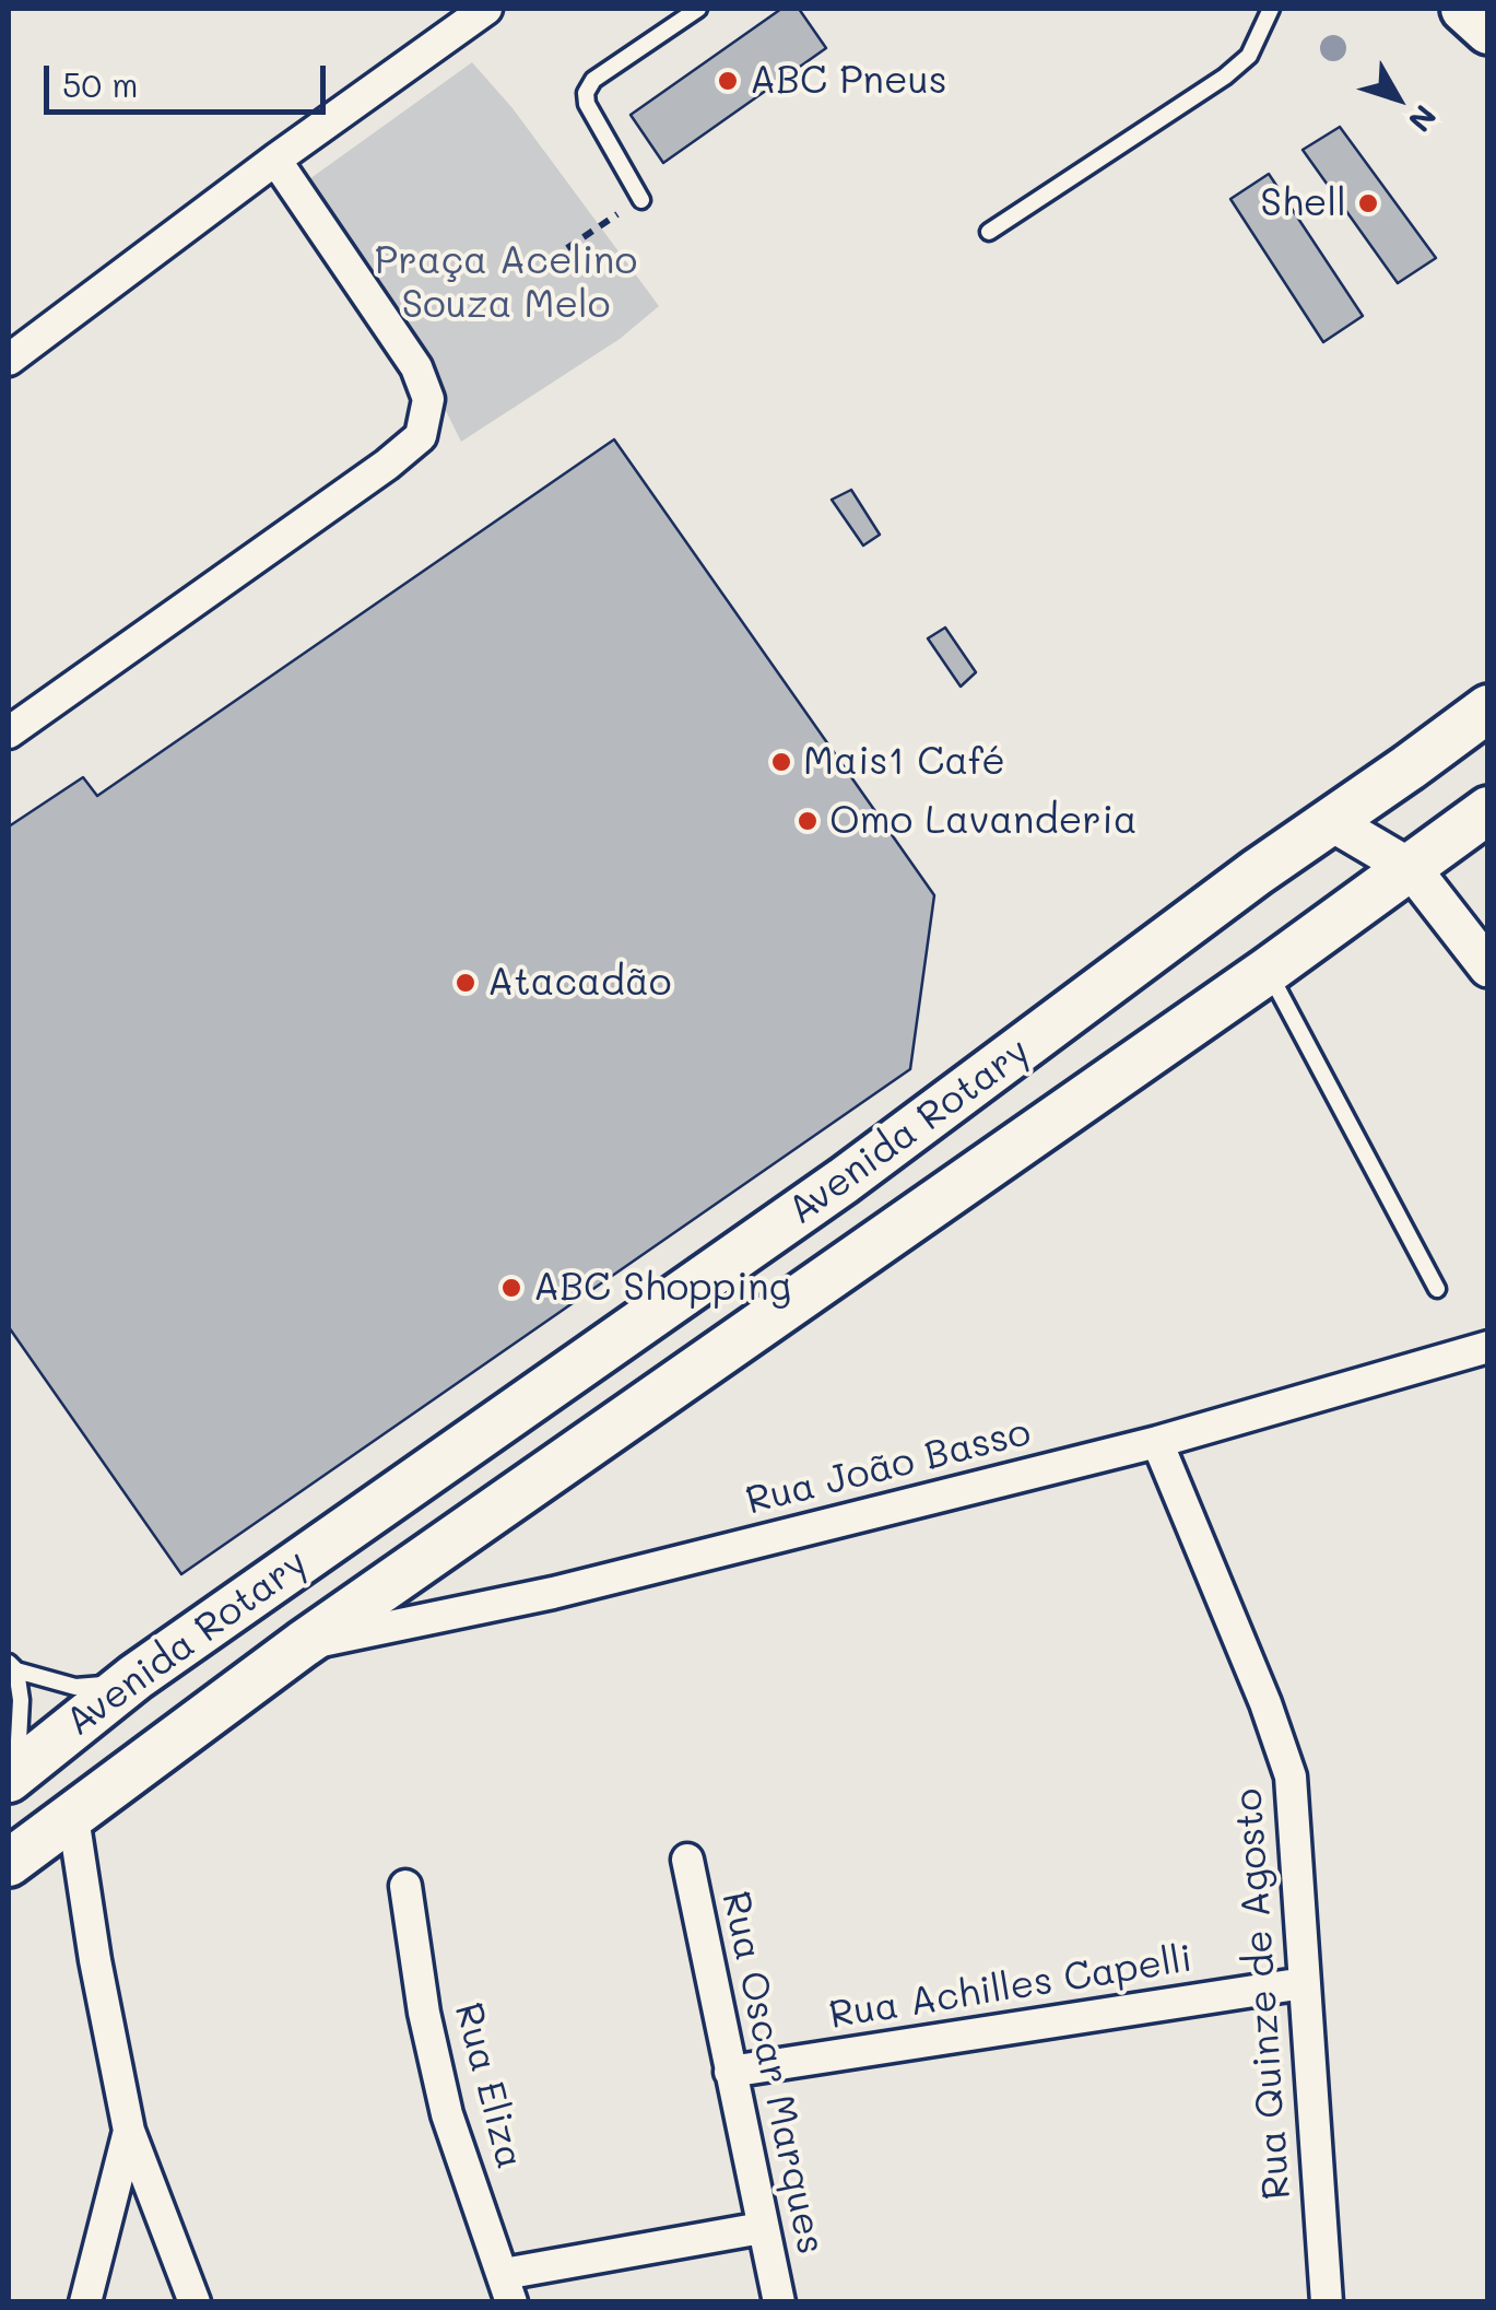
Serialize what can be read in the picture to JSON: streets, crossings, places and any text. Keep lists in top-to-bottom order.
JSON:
{
  "streets": {
    "main road": ["Avenida Rotary"],
    "street": [
      "Rua João Basso",
      "Rua Achilles Capelli",
      "Rua Quinze de Agosto",
      "Rua Oscar Marques",
      "Rua Eliza"
    ]
  },
  "crossings": [
    ["Avenida Rotary", "Rua João Basso"],
    ["Rua João Basso", "Rua Quinze de Agosto"],
    ["Rua Achilles Capelli", "Rua Quinze de Agosto"],
    ["Rua Achilles Capelli", "Rua Oscar Marques"]
  ],
  "parks": ["Praça Acelino Souza Melo"],
  "places": [
    "ABC Pneus",
    "Shell",
    "Mais1 Café",
    "Omo Lavanderia",
    "Atacadão",
    "ABC Shopping"
  ],
  "scale_bar": "50 m",
  "north": "bottom right"
}
